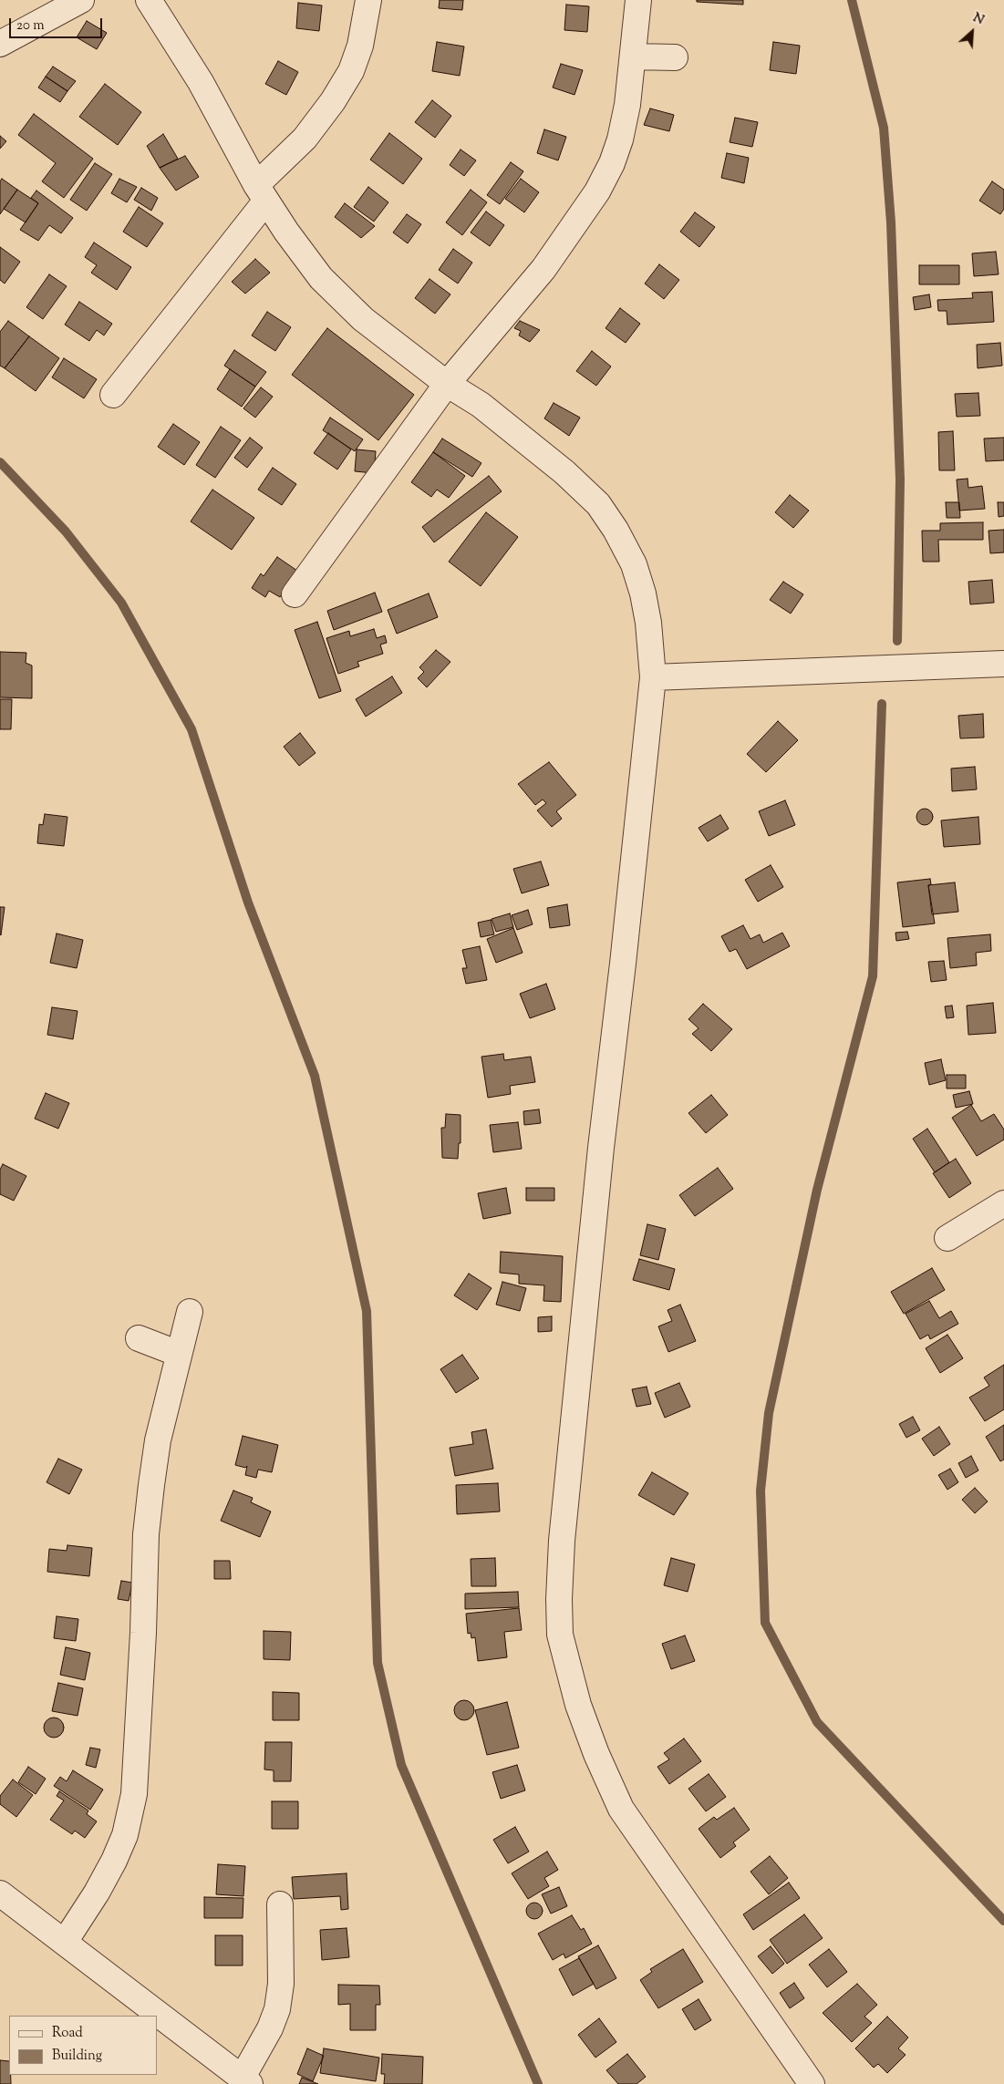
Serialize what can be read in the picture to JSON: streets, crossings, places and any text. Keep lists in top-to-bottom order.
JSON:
{
  "legend": ["Road", "Building"],
  "scale_bar": "20 m",
  "north": "top right"
}
